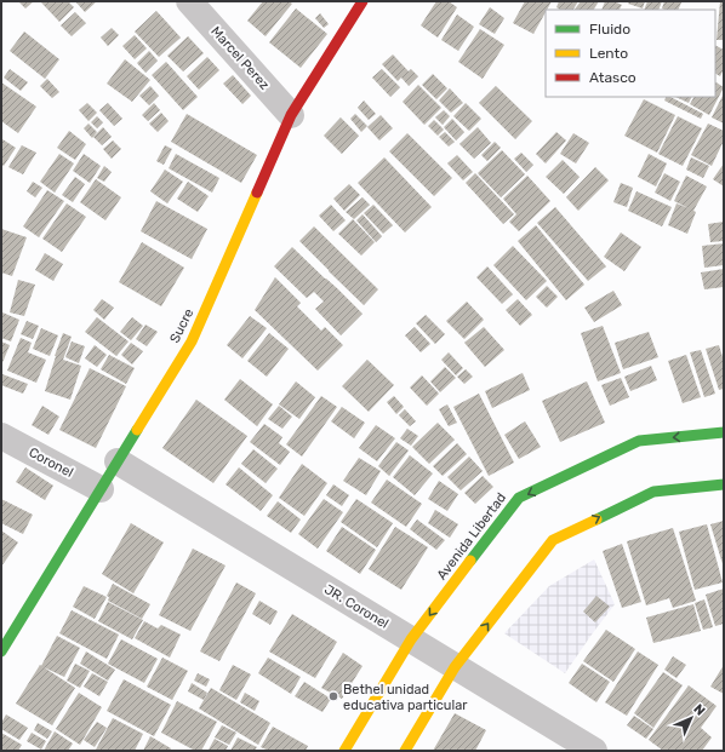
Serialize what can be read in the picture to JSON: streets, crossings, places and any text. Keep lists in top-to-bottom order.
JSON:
{
  "streets": {
    "street": [
      "Marcel Perez",
      "Sucre",
      "Coronel",
      "Avenida Libertad",
      "JR. Coronel"
    ]
  },
  "crossings": [
    ["Marcel Perez", "Sucre"],
    ["Sucre", "Coronel"],
    ["Sucre", "JR. Coronel"],
    ["Avenida Libertad", "JR. Coronel"]
  ],
  "places": ["Bethel unidad educativa particular"],
  "legend": ["Fluido", "Lento", "Atasco"],
  "north": "top right"
}
